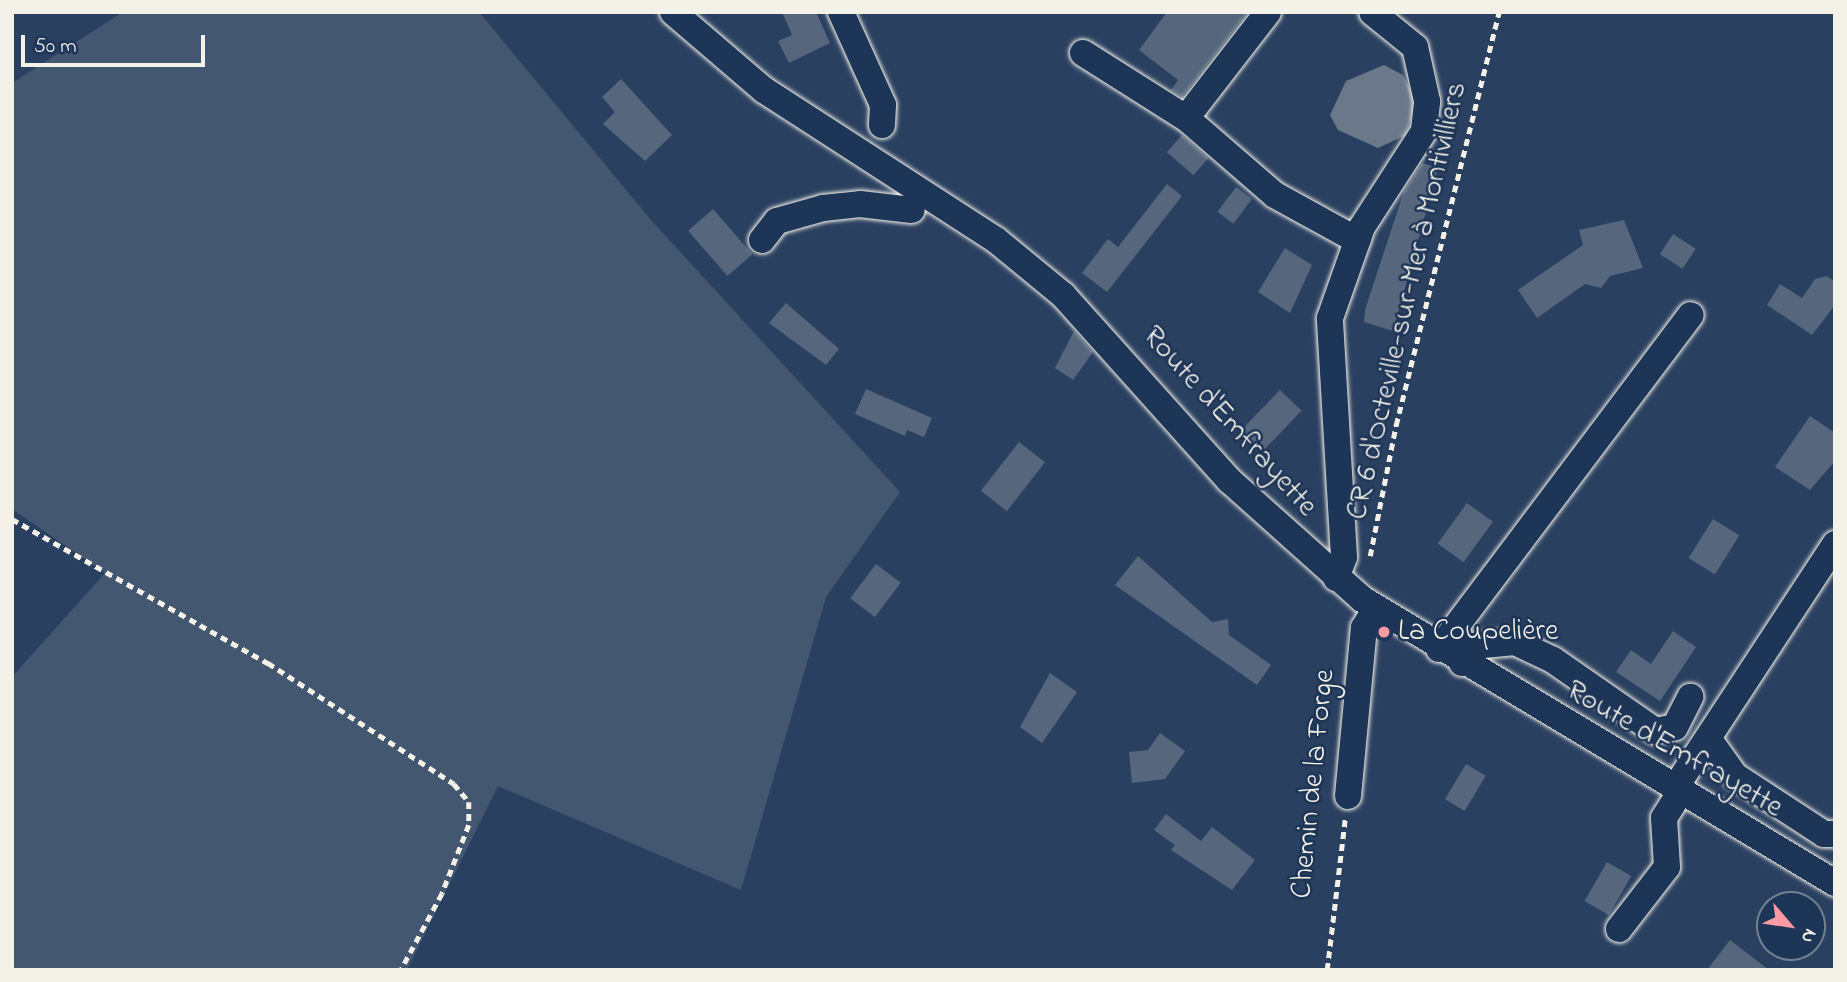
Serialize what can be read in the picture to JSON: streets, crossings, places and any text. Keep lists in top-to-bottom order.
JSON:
{
  "streets": {
    "street": ["Route d'Emfrayette", "Chemin de la Forge"],
    "path": ["CR 6 d'Octeville-sur-Mer à Montivilliers"]
  },
  "crossings": [
    ["CR 6 d'Octeville-sur-Mer à Montivilliers", "Route d'Emfrayette"],
    ["CR 6 d'Octeville-sur-Mer à Montivilliers", "Chemin de la Forge"],
    ["Route d'Emfrayette", "Chemin de la Forge"]
  ],
  "places": ["La Coupelière"],
  "scale_bar": "50 m",
  "north": "bottom right"
}
